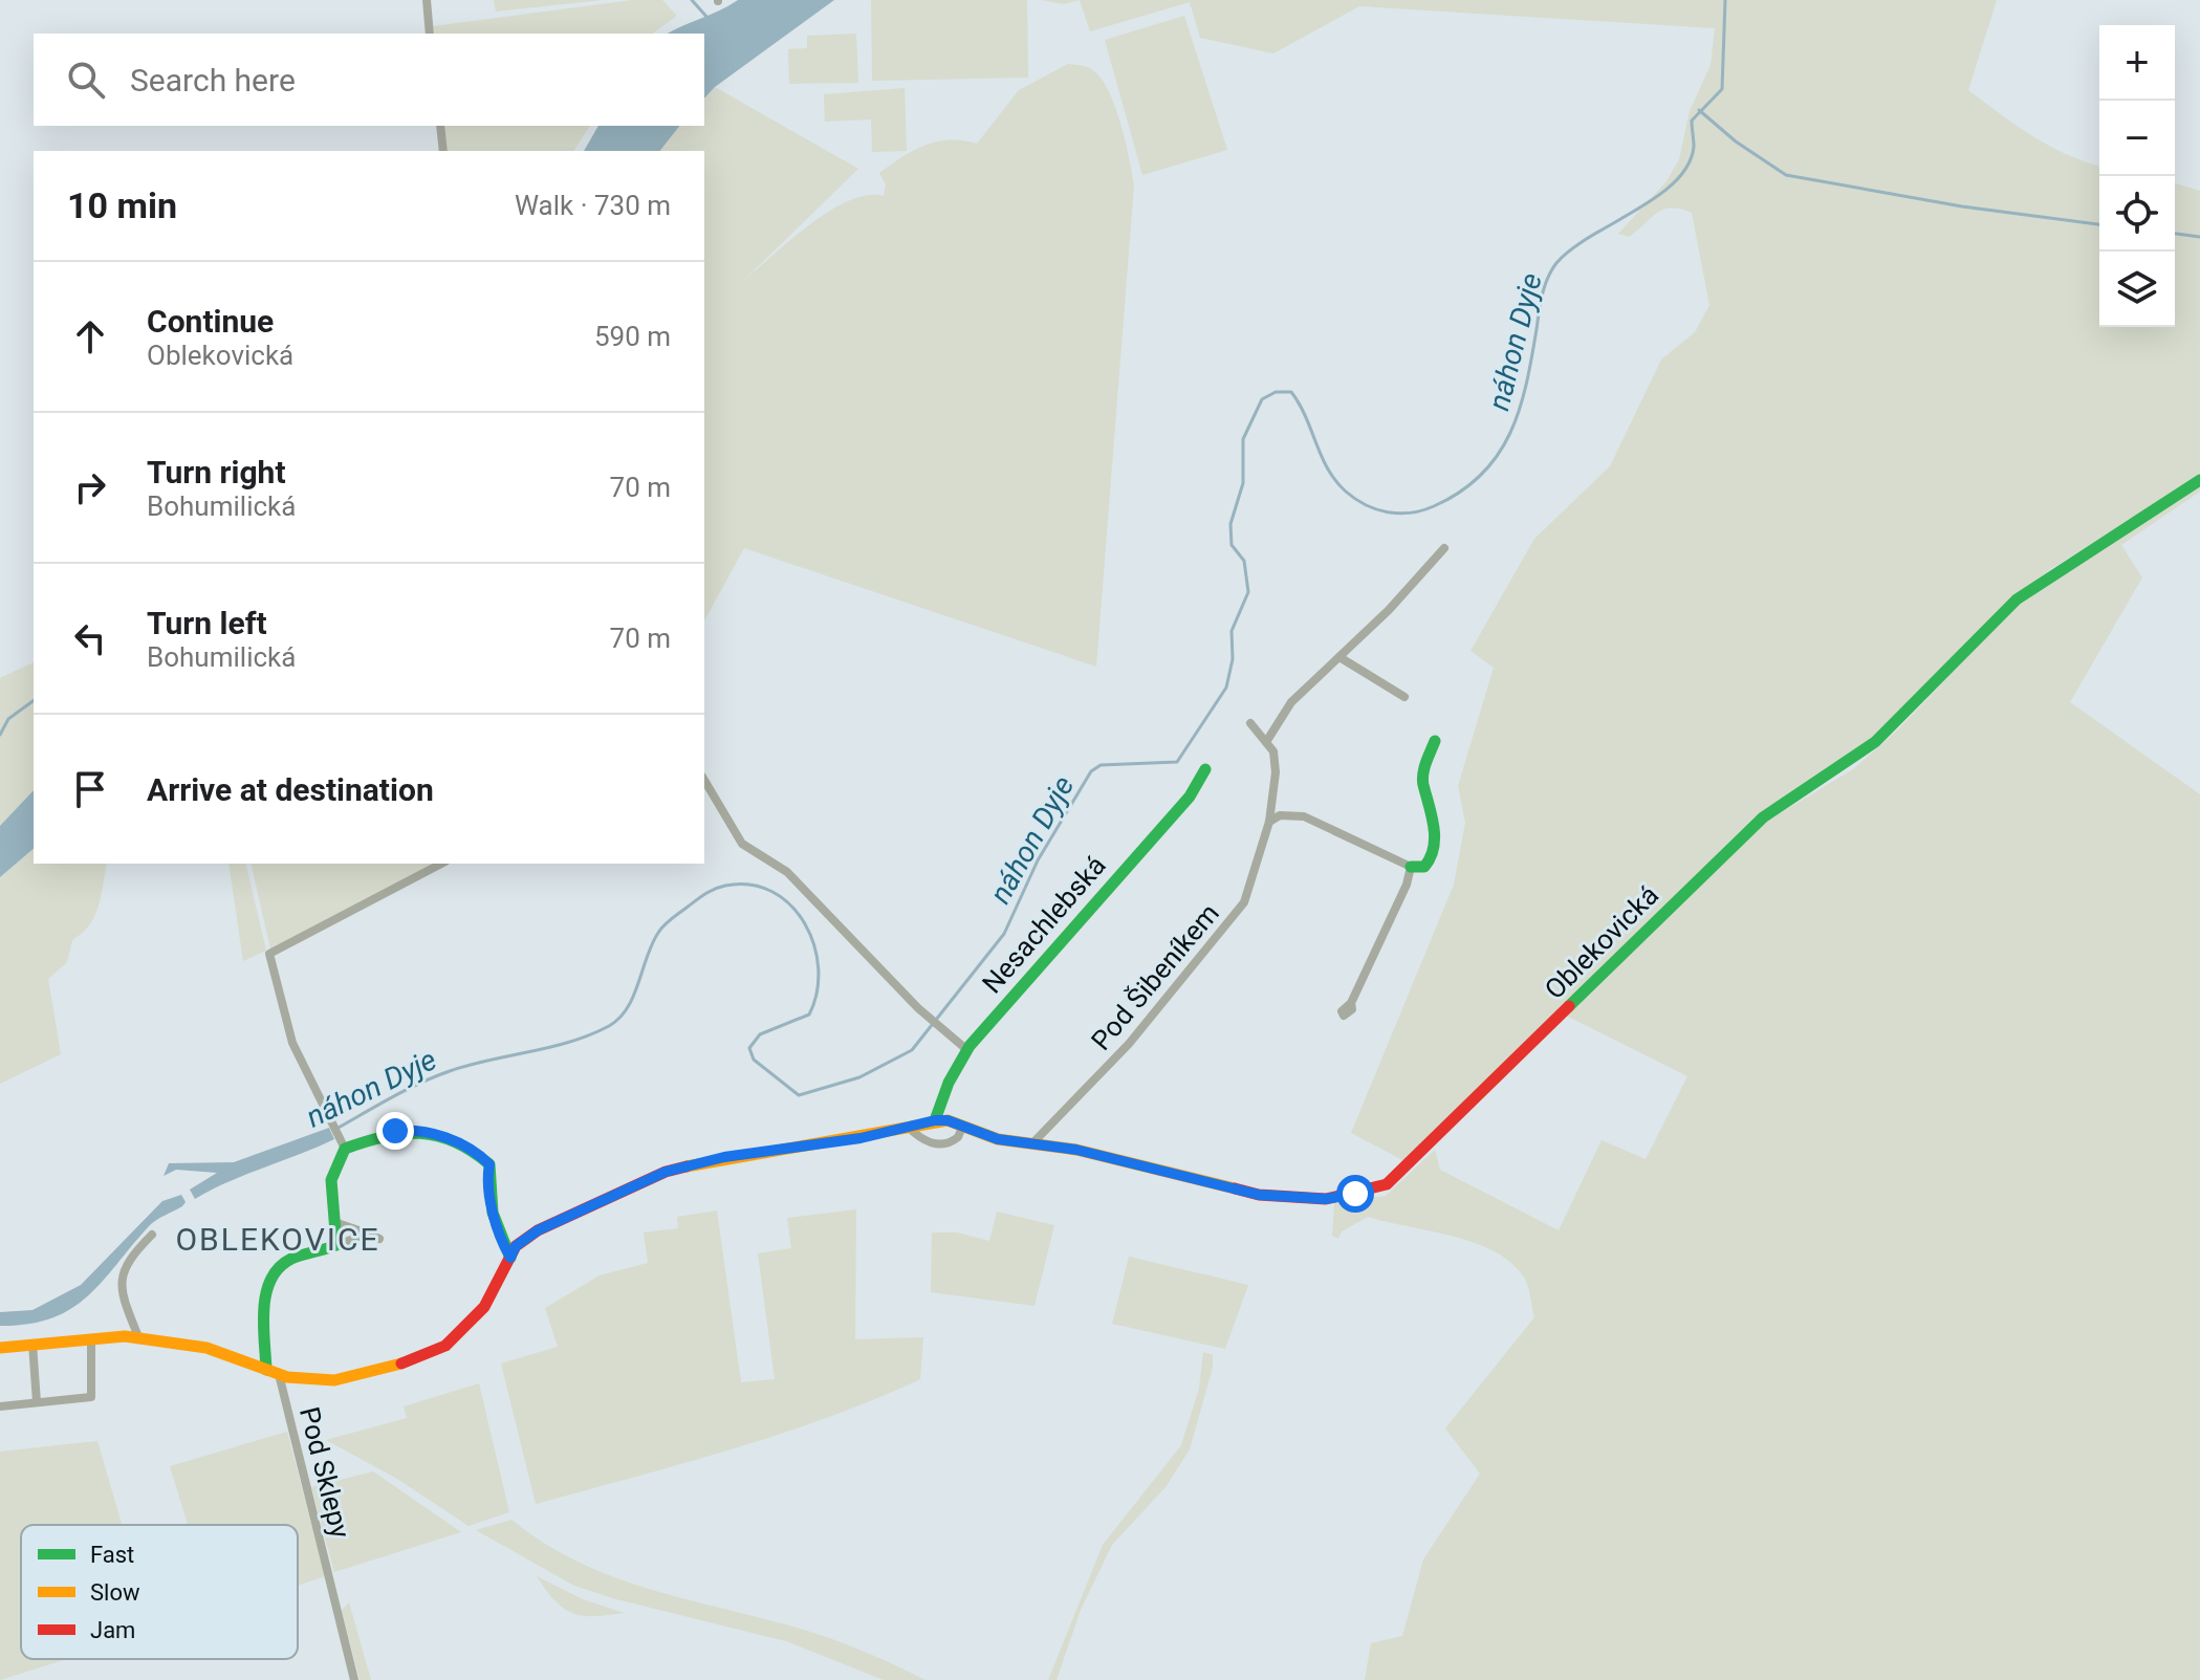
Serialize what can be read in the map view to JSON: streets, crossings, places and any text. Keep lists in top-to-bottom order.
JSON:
{
  "streets": {
    "street": [
      "Nesachlebská",
      "Oblekovická",
      "Pod Šibeníkem",
      "Pod Sklepy"
    ]
  },
  "crossings": [
    ["Nesachlebská", "Oblekovická"],
    ["Oblekovická", "Pod Šibeníkem"],
    ["Oblekovická", "Pod Sklepy"]
  ],
  "districts": ["OBLEKOVICE"],
  "water": ["náhon Dyje"],
  "legend": ["Fast", "Slow", "Jam"],
  "page": {
    "map_buttons": ["+", "−"],
    "search": "Search here",
    "heading": ["10 min", "Walk · 730 m"],
    "list": [
      ["Continue", "Oblekovická", "590 m"],
      ["Turn right", "Bohumilická", "70 m"],
      ["Turn left", "Bohumilická", "70 m"],
      "Arrive at destination"
    ]
  }
}
